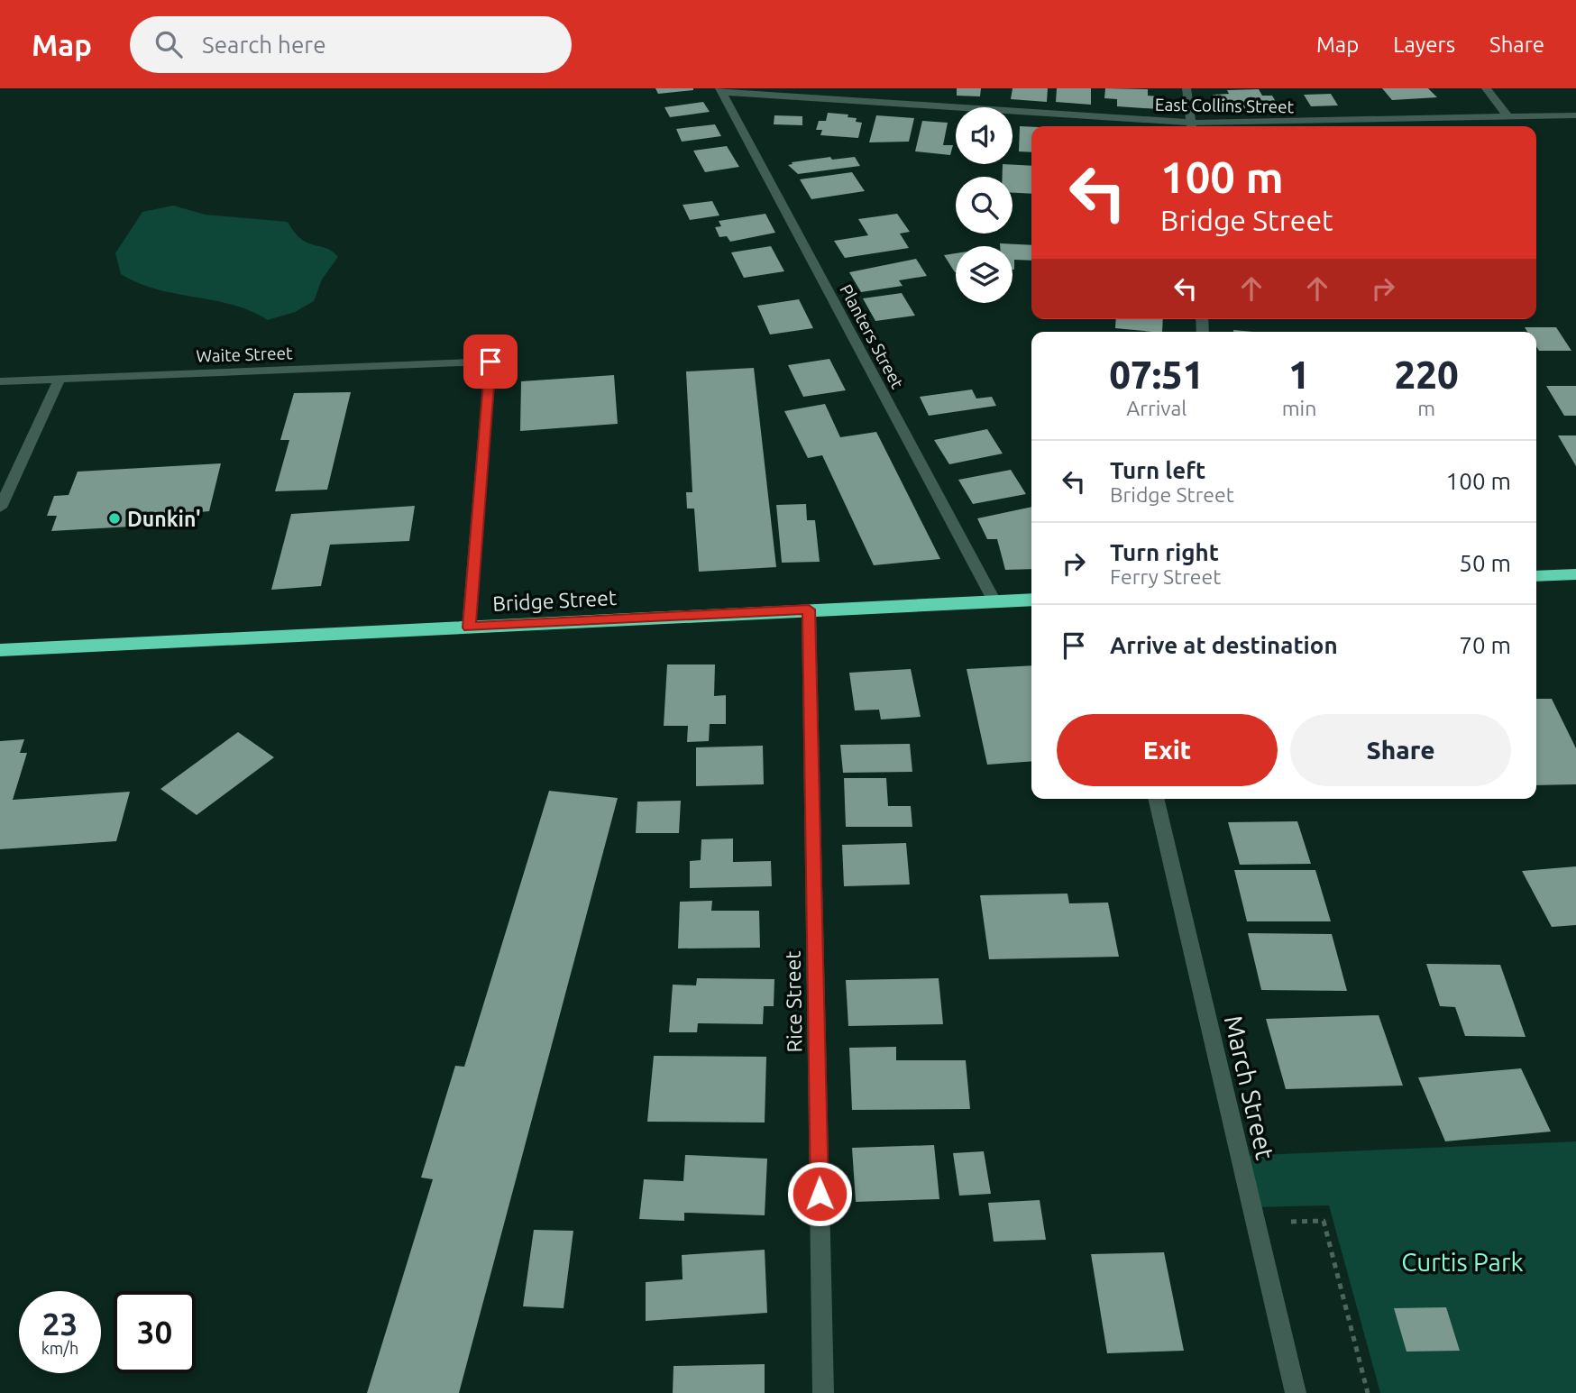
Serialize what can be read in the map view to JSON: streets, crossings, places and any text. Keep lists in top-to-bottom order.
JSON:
{
  "streets": {
    "highway": ["Bridge Street"],
    "street": [
      "East Collins Street",
      "Planters Street",
      "Waite Street",
      "Rice Street",
      "March Street"
    ]
  },
  "crossings": [
    ["East Collins Street", "Planters Street"],
    ["Planters Street", "Bridge Street"],
    ["Waite Street", "Bridge Street"],
    ["Bridge Street", "Rice Street"]
  ],
  "parks": ["Curtis Park"],
  "places": ["Dunkin'"],
  "page": {
    "header": "Map",
    "search": "Search here",
    "nav": ["Map", "Layers", "Share"],
    "turn": ["100 m", "Bridge Street"],
    "eta": [
      "07:51",
      "Arrival",
      "1",
      "min",
      "220",
      "m"
    ],
    "list": [
      {
        "name": "Turn left",
        "note": "Bridge Street",
        "value": "100 m"
      },
      {
        "name": "Turn right",
        "note": "Ferry Street",
        "value": "50 m"
      },
      {
        "name": "Arrive at destination",
        "value": "70 m"
      }
    ],
    "buttons": ["Exit", "Share"],
    "speed": "23 km/h",
    "limit": "30"
  }
}
